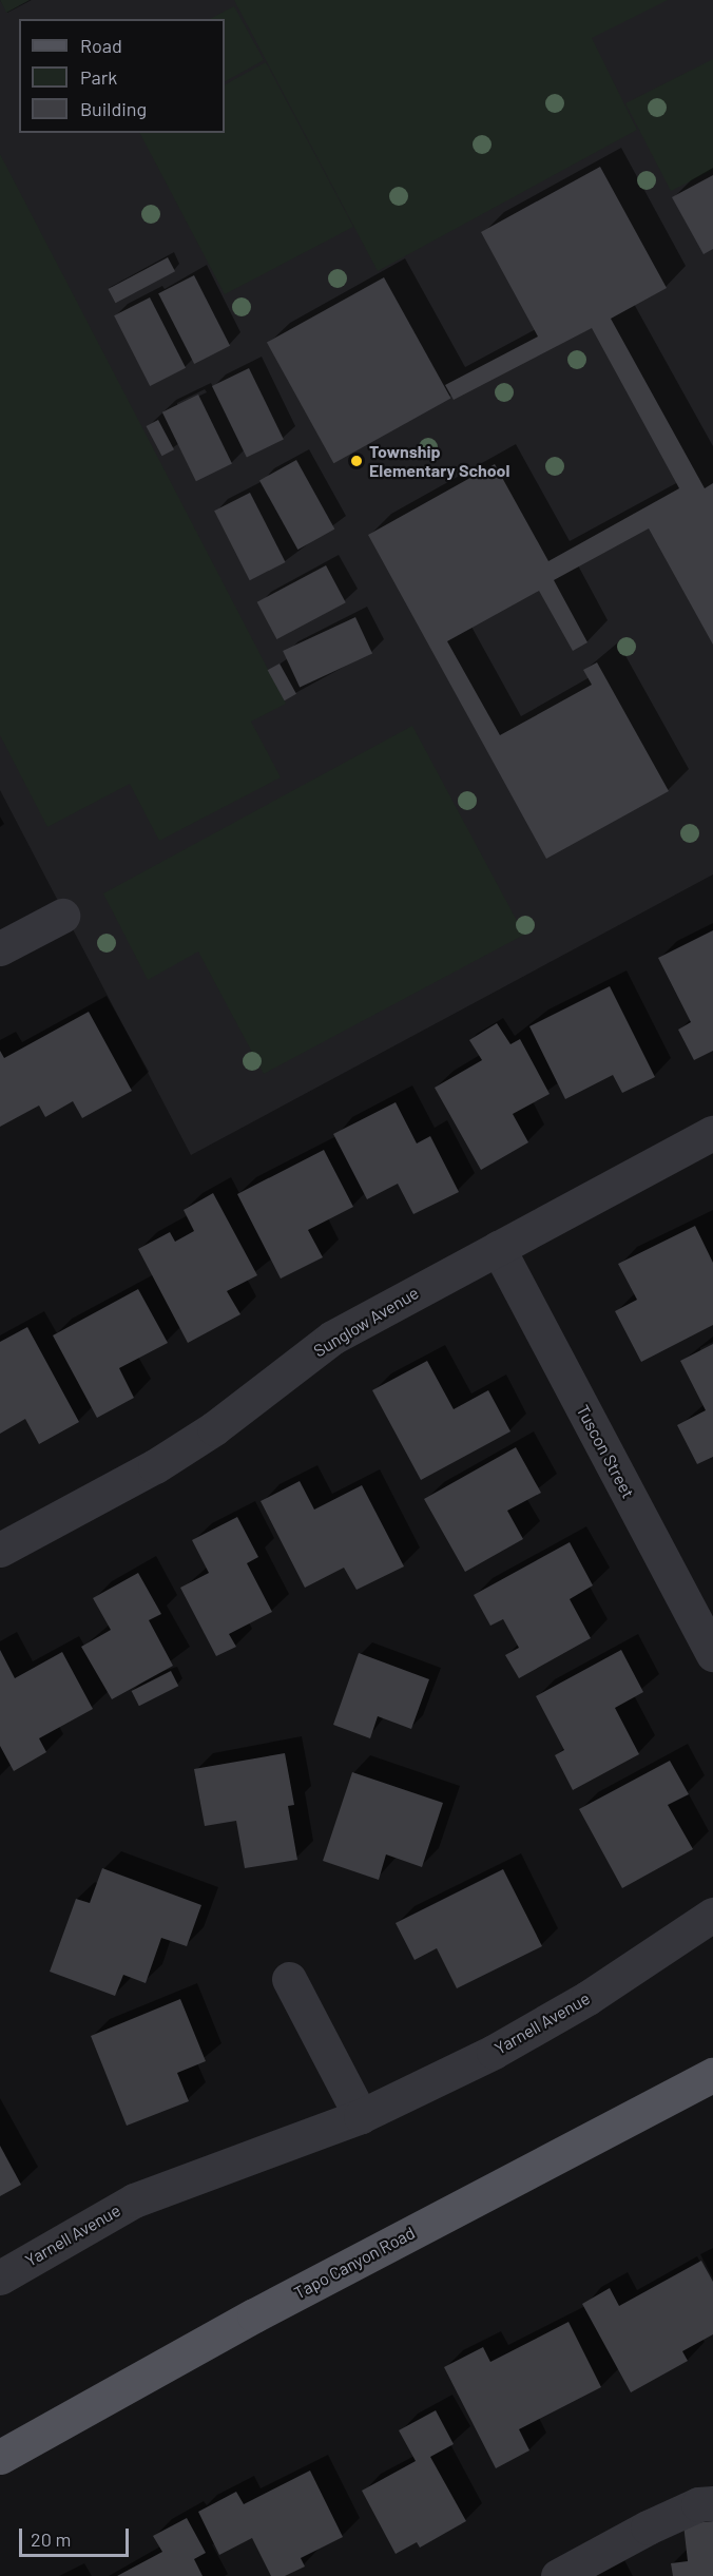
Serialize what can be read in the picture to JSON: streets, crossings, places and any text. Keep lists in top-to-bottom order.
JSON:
{
  "streets": {
    "main road": ["Tapo Canyon Road"],
    "street": ["Sunglow Avenue", "Tuscon Street", "Yarnell Avenue"]
  },
  "crossings": [
    ["Sunglow Avenue", "Tuscon Street"]
  ],
  "places": ["Township Elementary School"],
  "legend": ["Road", "Park", "Building"],
  "scale_bar": "20 m"
}
